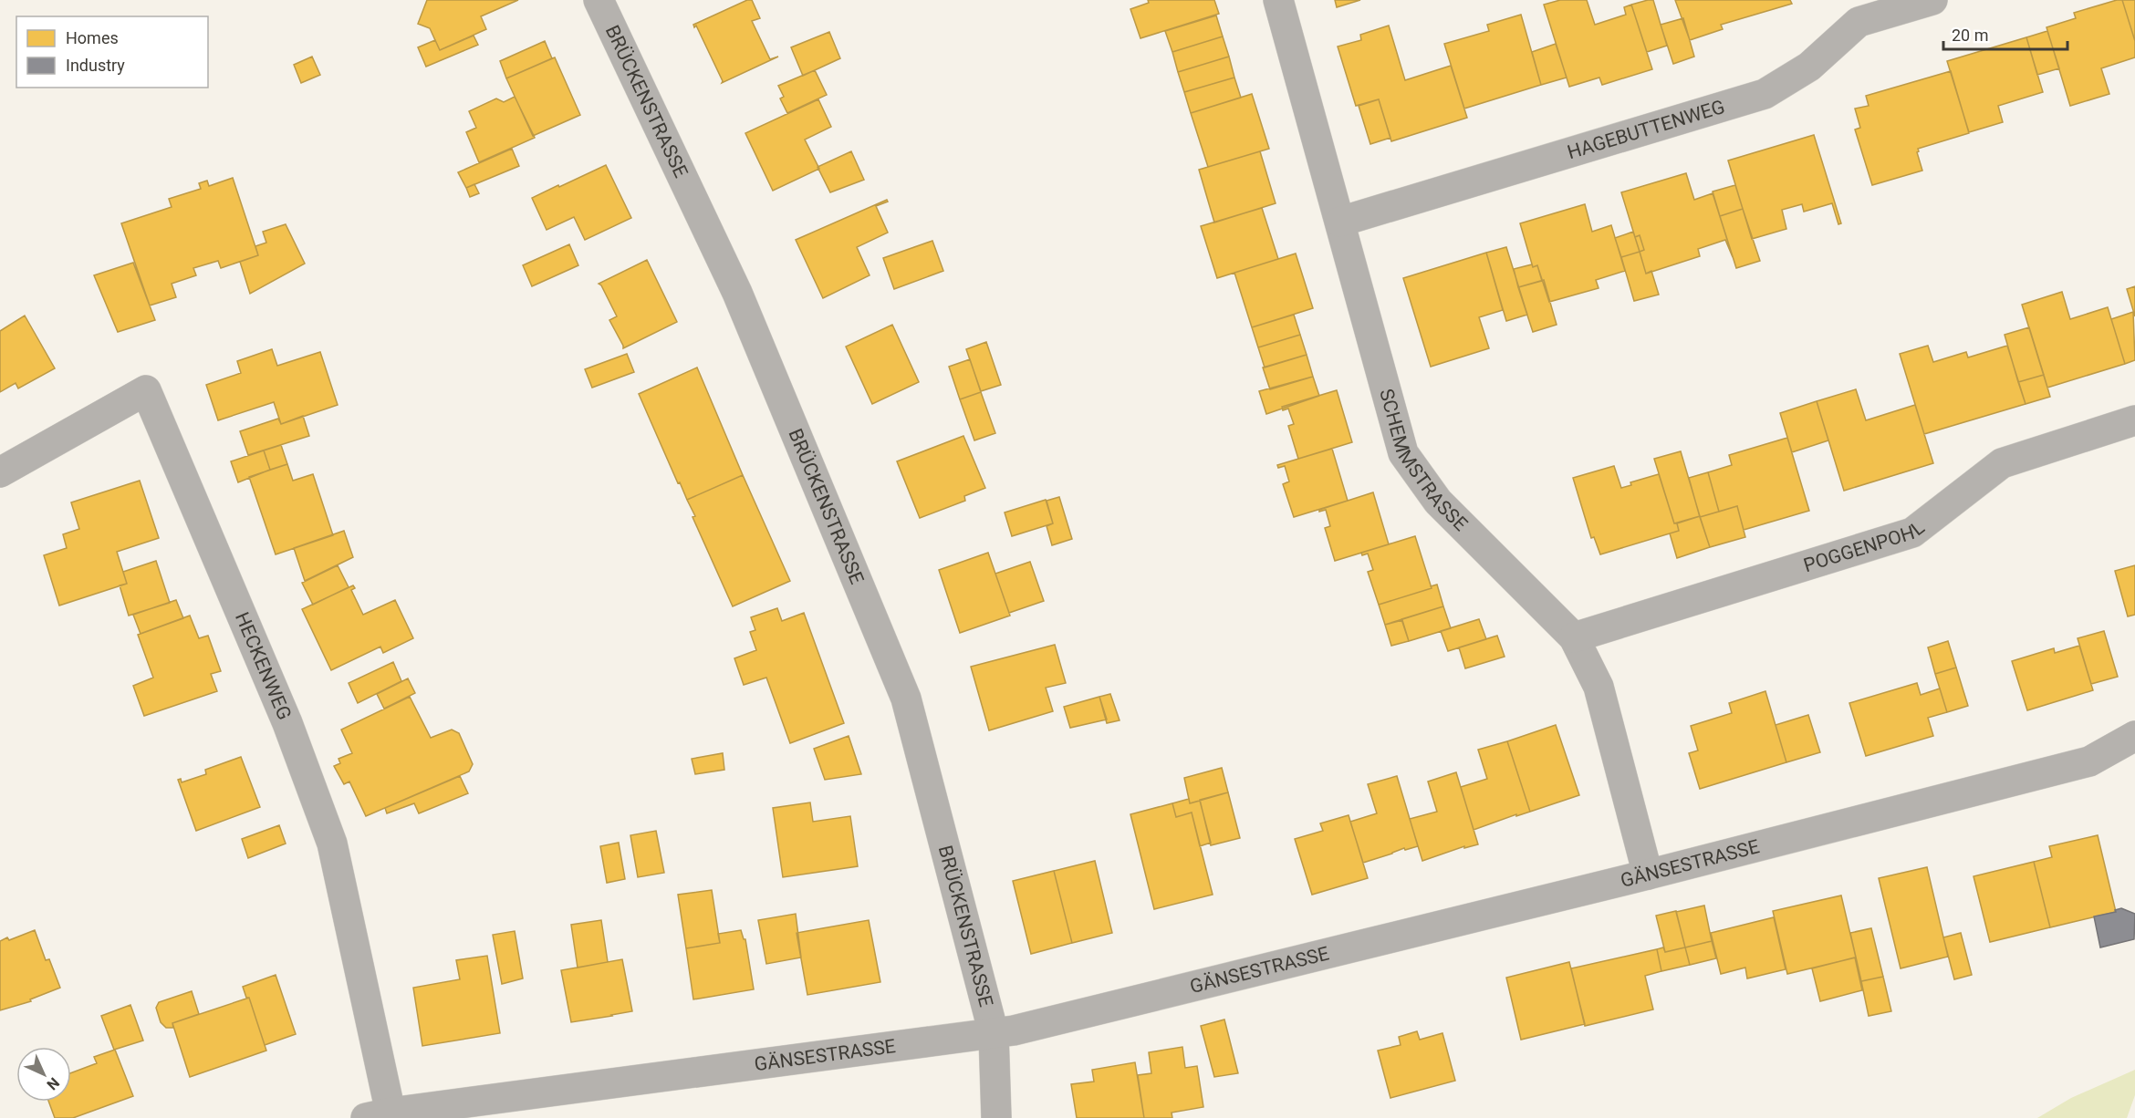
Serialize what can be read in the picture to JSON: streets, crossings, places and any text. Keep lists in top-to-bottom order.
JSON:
{
  "streets": {
    "street": [
      "BRÜCKENSTRASSE",
      "HAGEBUTTENWEG",
      "SCHEMMSTRASSE",
      "POGGENPOHL",
      "HECKENWEG",
      "GÄNSESTRASSE"
    ]
  },
  "crossings": [
    ["BRÜCKENSTRASSE", "GÄNSESTRASSE"],
    ["HAGEBUTTENWEG", "SCHEMMSTRASSE"],
    ["SCHEMMSTRASSE", "POGGENPOHL"],
    ["SCHEMMSTRASSE", "GÄNSESTRASSE"],
    ["HECKENWEG", "GÄNSESTRASSE"]
  ],
  "legend": ["Homes", "Industry"],
  "scale_bar": "20 m",
  "north": "bottom right"
}
